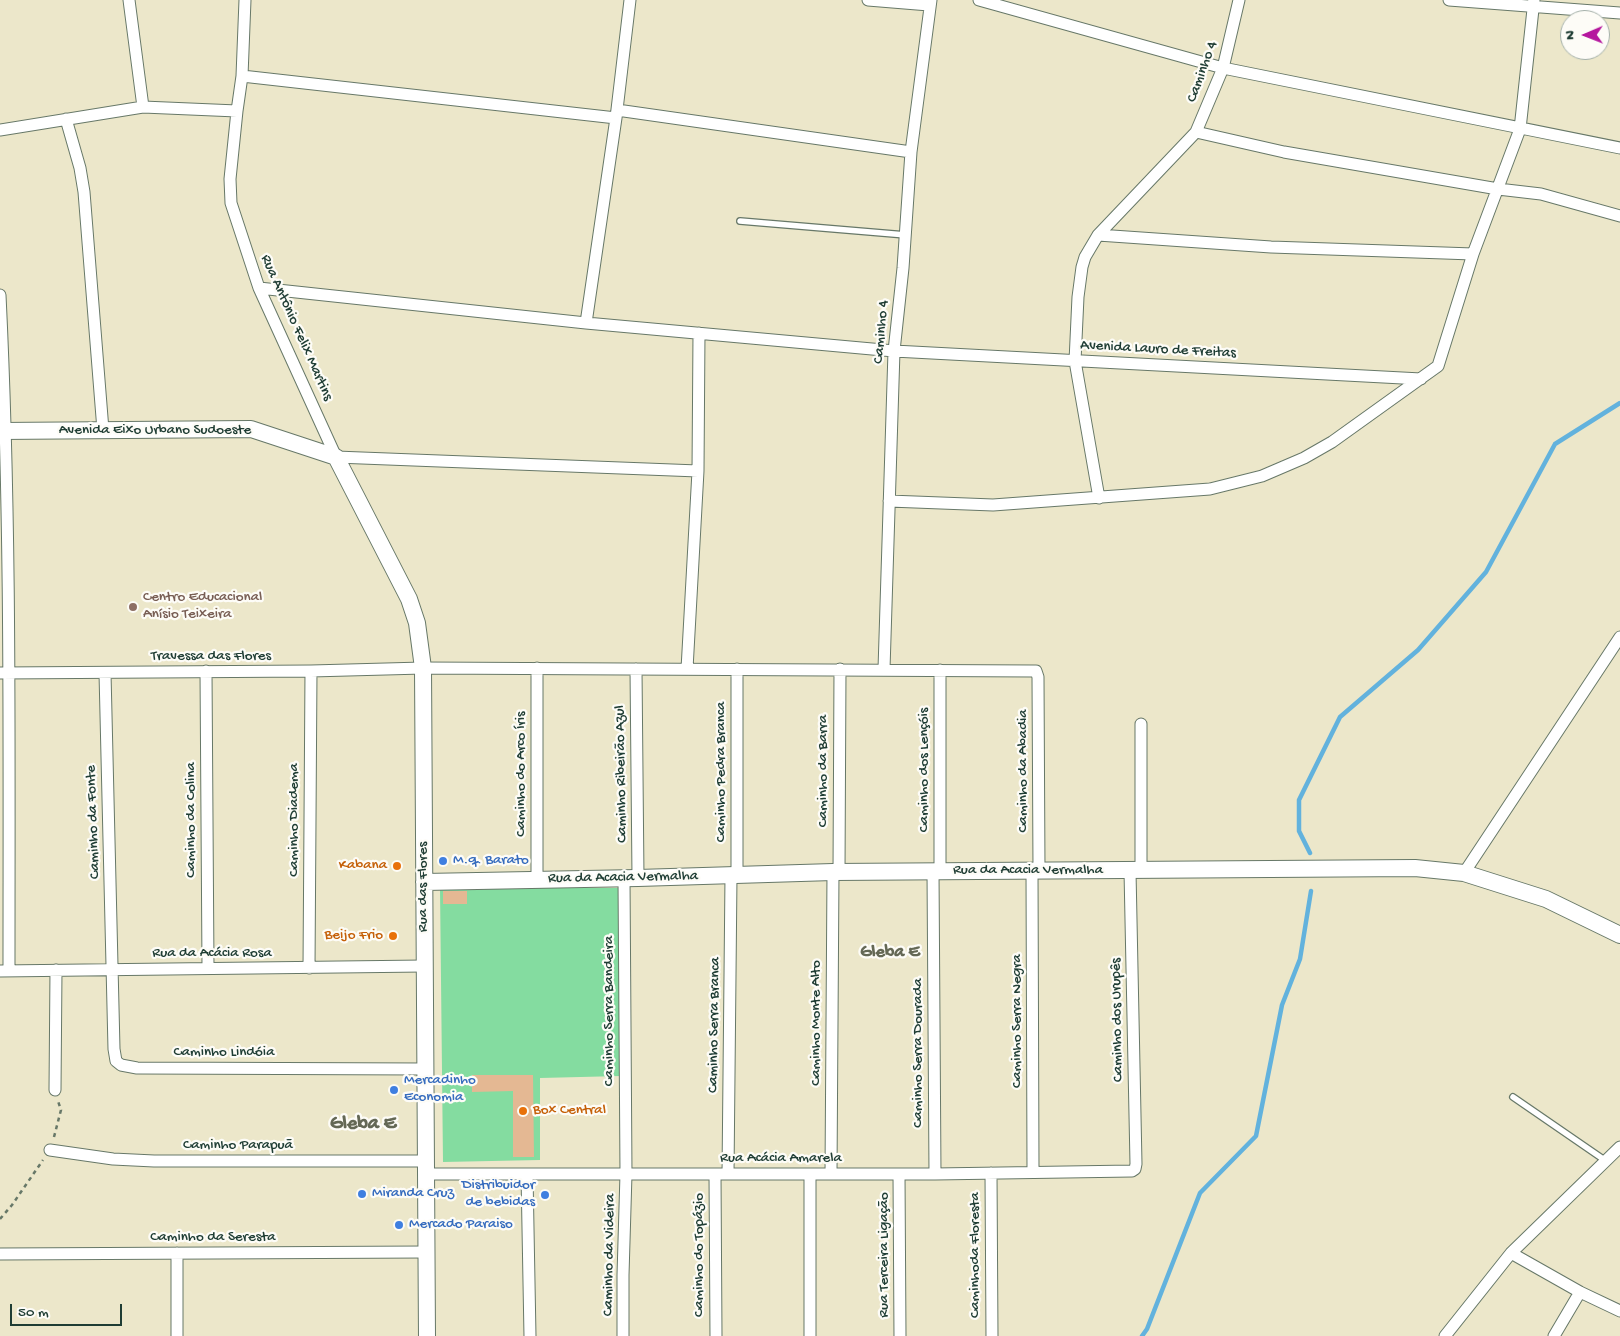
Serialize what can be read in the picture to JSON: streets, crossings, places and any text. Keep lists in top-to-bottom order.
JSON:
{
  "streets": {
    "street": [
      "Caminho 4",
      "Rua Antônio Felix Martins",
      "Avenida Lauro de Freitas",
      "Avenida Eixo Urbano Sudoeste",
      "Travessa das Flores",
      "Caminho dos Lençóis",
      "Caminho da Barra",
      "Caminho da Abadia",
      "Caminho Pedra Branca",
      "Caminho do Arco Íris",
      "Caminho Ribeirão Azul",
      "Caminho da Colina",
      "Caminho Diadema",
      "Caminho da Fonte",
      "Rua da Acacia Vermalha",
      "Rua das Flores",
      "Rua da Acácia Rosa",
      "Caminho Serra Bandeira",
      "Caminho dos Urupês",
      "Caminho Serra Negra",
      "Caminho Monte Alto",
      "Caminho Serra Branca",
      "Caminho Lindóia",
      "Caminho Serra Dourada",
      "Caminho Parapuã",
      "Rua Acácia Amarela",
      "Caminho da Seresta",
      "Caminho da Videira",
      "Caminho do Topázio",
      "Rua Terceira Ligação",
      "Caminhoda Floresta"
    ]
  },
  "crossings": [
    ["Caminho 4", "Avenida Lauro de Freitas"],
    ["Caminho 4", "Travessa das Flores"],
    ["Rua Antônio Felix Martins", "Avenida Lauro de Freitas"],
    ["Rua Antônio Felix Martins", "Avenida Eixo Urbano Sudoeste"],
    ["Rua Antônio Felix Martins", "Rua das Flores"],
    ["Avenida Eixo Urbano Sudoeste", "Rua das Flores"],
    ["Travessa das Flores", "Caminho dos Lençóis"],
    ["Travessa das Flores", "Caminho da Barra"],
    ["Travessa das Flores", "Caminho da Abadia"],
    ["Travessa das Flores", "Caminho Pedra Branca"],
    ["Travessa das Flores", "Caminho do Arco Íris"],
    ["Travessa das Flores", "Caminho Ribeirão Azul"],
    ["Travessa das Flores", "Caminho da Colina"],
    ["Travessa das Flores", "Caminho Diadema"],
    ["Travessa das Flores", "Caminho da Fonte"],
    ["Travessa das Flores", "Rua das Flores"],
    ["Caminho dos Lençóis", "Rua da Acacia Vermalha"],
    ["Caminho dos Lençóis", "Caminho Serra Dourada"],
    ["Caminho da Barra", "Rua da Acacia Vermalha"],
    ["Caminho da Barra", "Caminho Monte Alto"],
    ["Caminho da Abadia", "Rua da Acacia Vermalha"],
    ["Caminho da Abadia", "Caminho Serra Negra"],
    ["Caminho Pedra Branca", "Rua da Acacia Vermalha"],
    ["Caminho Pedra Branca", "Caminho Serra Branca"],
    ["Caminho do Arco Íris", "Rua da Acacia Vermalha"],
    ["Caminho Ribeirão Azul", "Rua da Acacia Vermalha"],
    ["Caminho Ribeirão Azul", "Caminho Serra Bandeira"],
    ["Caminho da Colina", "Rua da Acácia Rosa"],
    ["Caminho Diadema", "Rua da Acácia Rosa"],
    ["Caminho da Fonte", "Rua da Acácia Rosa"],
    ["Caminho da Fonte", "Caminho Lindóia"],
    ["Rua da Acacia Vermalha", "Rua das Flores"],
    ["Rua da Acacia Vermalha", "Caminho Serra Bandeira"],
    ["Rua da Acacia Vermalha", "Caminho dos Urupês"],
    ["Rua da Acacia Vermalha", "Caminho Serra Negra"],
    ["Rua da Acacia Vermalha", "Caminho Monte Alto"],
    ["Rua da Acacia Vermalha", "Caminho Serra Branca"],
    ["Rua da Acacia Vermalha", "Caminho Serra Dourada"],
    ["Rua das Flores", "Rua da Acácia Rosa"],
    ["Rua das Flores", "Caminho Lindóia"],
    ["Rua das Flores", "Caminho Parapuã"],
    ["Rua das Flores", "Rua Acácia Amarela"],
    ["Rua das Flores", "Caminho da Seresta"],
    ["Rua da Acácia Rosa", "Caminho Lindóia"],
    ["Caminho Serra Bandeira", "Rua Acácia Amarela"],
    ["Caminho Serra Bandeira", "Caminho da Videira"],
    ["Caminho dos Urupês", "Rua Acácia Amarela"],
    ["Caminho Serra Negra", "Rua Acácia Amarela"],
    ["Caminho Monte Alto", "Rua Acácia Amarela"],
    ["Caminho Serra Branca", "Rua Acácia Amarela"],
    ["Caminho Serra Dourada", "Rua Acácia Amarela"],
    ["Caminho Parapuã", "Rua Acácia Amarela"],
    ["Rua Acácia Amarela", "Caminho da Videira"],
    ["Rua Acácia Amarela", "Caminho do Topázio"],
    ["Rua Acácia Amarela", "Rua Terceira Ligação"],
    ["Rua Acácia Amarela", "Caminhoda Floresta"]
  ],
  "districts": ["Gleba E", "Gleba E"],
  "places": [
    "Centro Educacional Anísio Teixeira",
    "M.q. Barato",
    "Kabana",
    "Beijo Frio",
    "Mercadinho Economia",
    "Box Central",
    "Miranda Cruz",
    "Distribuidor de bebidas",
    "Mercado Paraiso"
  ],
  "scale_bar": "50 m",
  "north": "left"
}
